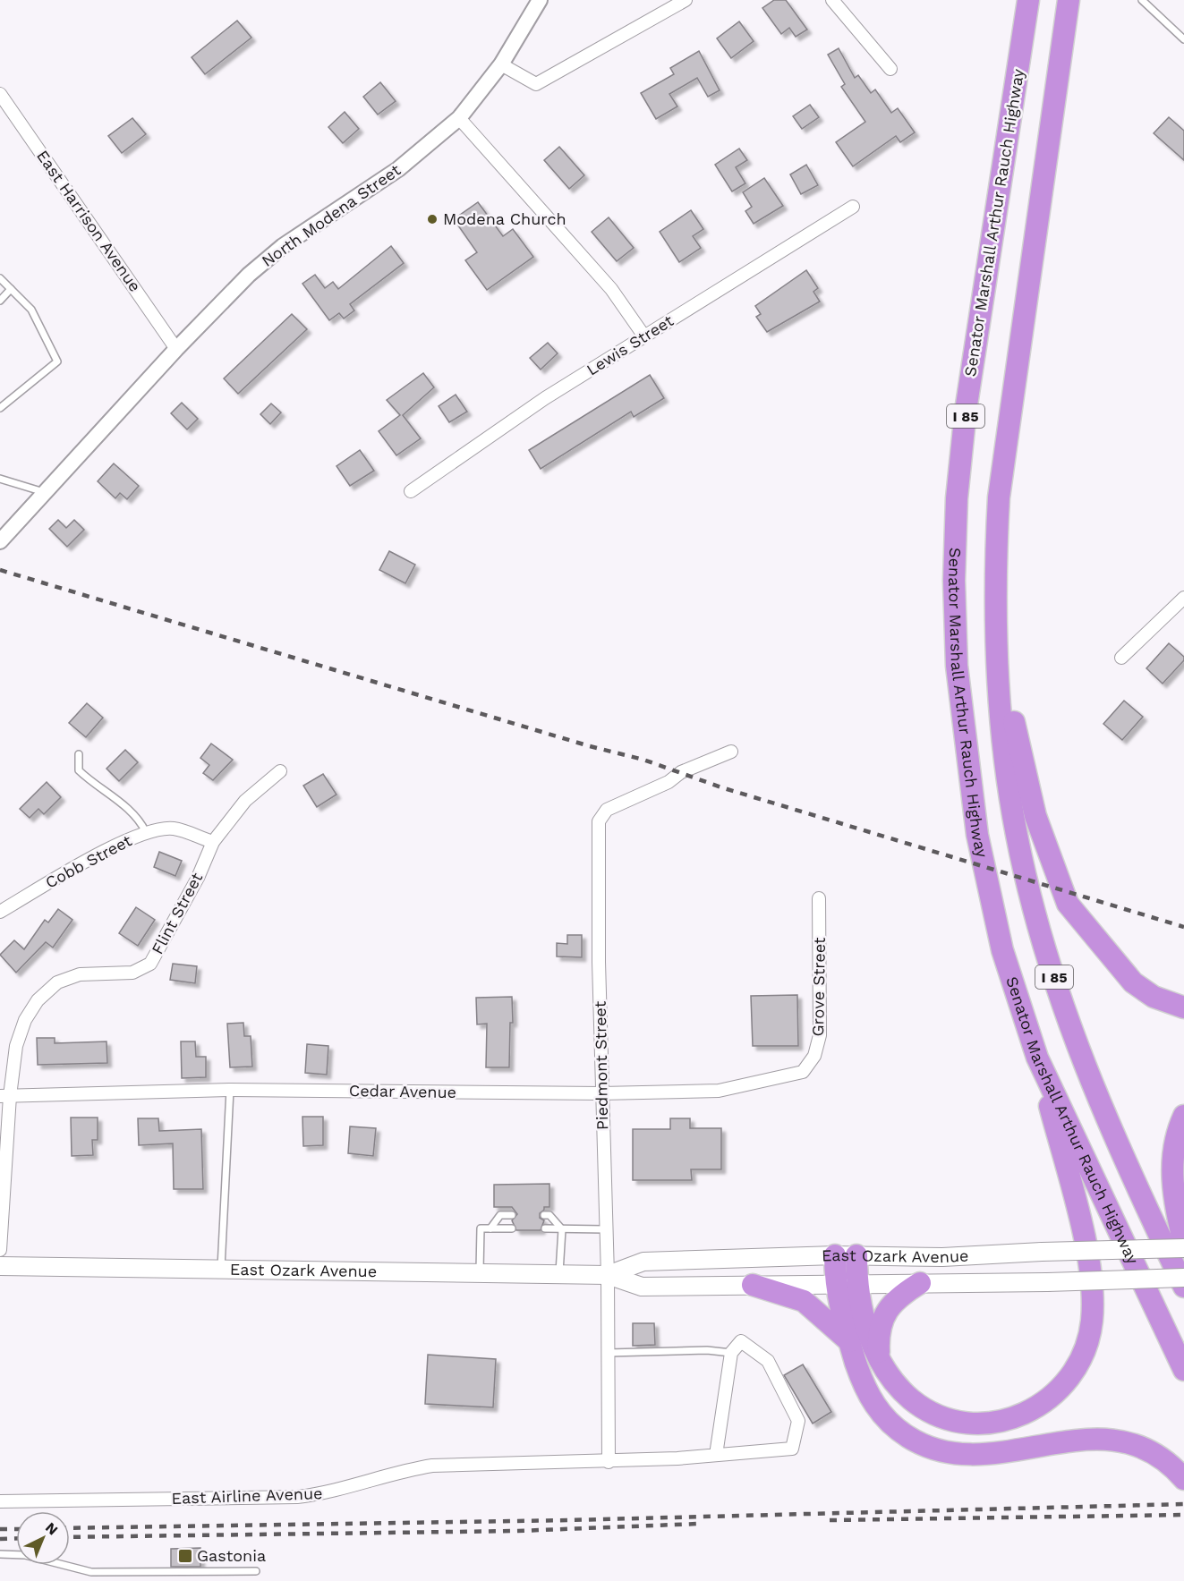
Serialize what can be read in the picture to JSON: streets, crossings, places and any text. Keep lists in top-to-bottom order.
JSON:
{
  "streets": {
    "highway": ["Senator Marshall Arthur Rauch Highway", "I 85"],
    "main road": ["East Ozark Avenue"],
    "street": [
      "North Modena Street",
      "East Harrison Avenue",
      "Lewis Street",
      "Cobb Street",
      "Flint Street",
      "Grove Street",
      "Piedmont Street",
      "Cedar Avenue",
      "East Airline Avenue"
    ]
  },
  "crossings": [
    ["North Modena Street", "East Harrison Avenue"],
    ["Cobb Street", "Flint Street"],
    ["Flint Street", "Cedar Avenue"],
    ["Grove Street", "Cedar Avenue"],
    ["Piedmont Street", "Cedar Avenue"],
    ["Piedmont Street", "East Ozark Avenue"],
    ["Piedmont Street", "East Airline Avenue"]
  ],
  "places": {
    "other": ["Modena Church"],
    "transit": ["Gastonia"]
  },
  "north": "top right"
}
